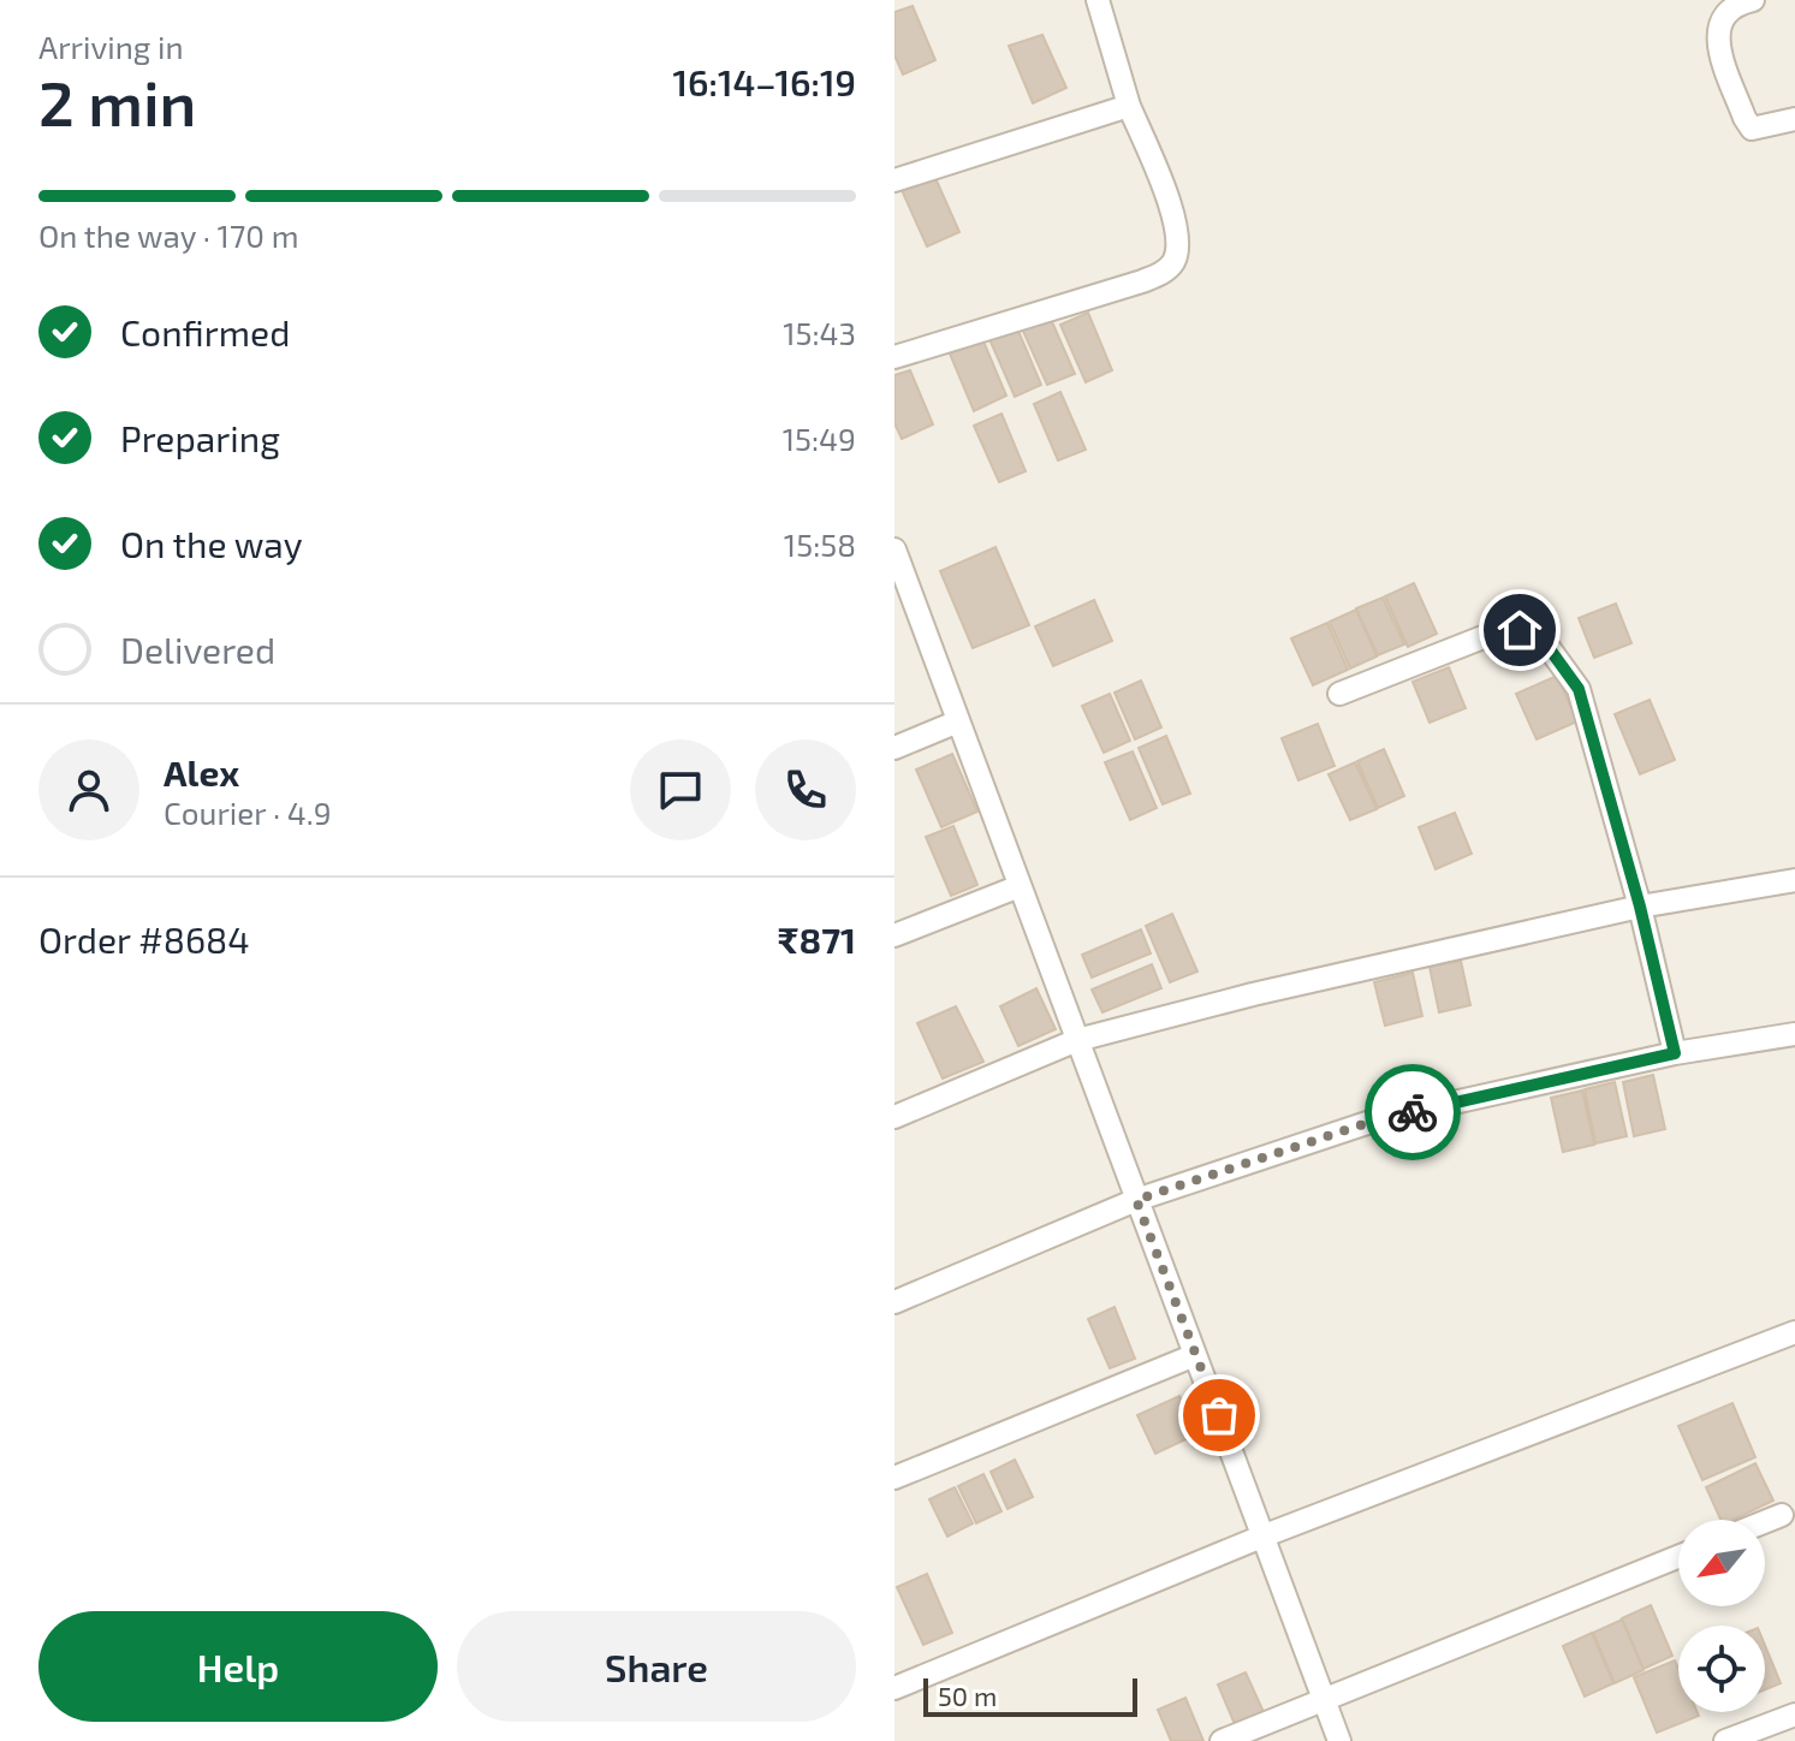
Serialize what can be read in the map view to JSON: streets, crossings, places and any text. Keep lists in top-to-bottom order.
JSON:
{
  "scale_bar": "50 m",
  "north": "bottom left",
  "page": {
    "heading": ["2 min", "Arriving in", "16:14–16:19"],
    "panel": [
      "Alex",
      "Courier · 4.9",
      "Order #8684",
      "₹871"
    ],
    "bar": "On the way · 170 m",
    "list": [
      ["Confirmed", "15:43"],
      ["Preparing", "15:49"],
      ["On the way", "15:58"],
      "Delivered"
    ],
    "buttons": ["Help", "Share"],
    "scale": "50 m"
  }
}
